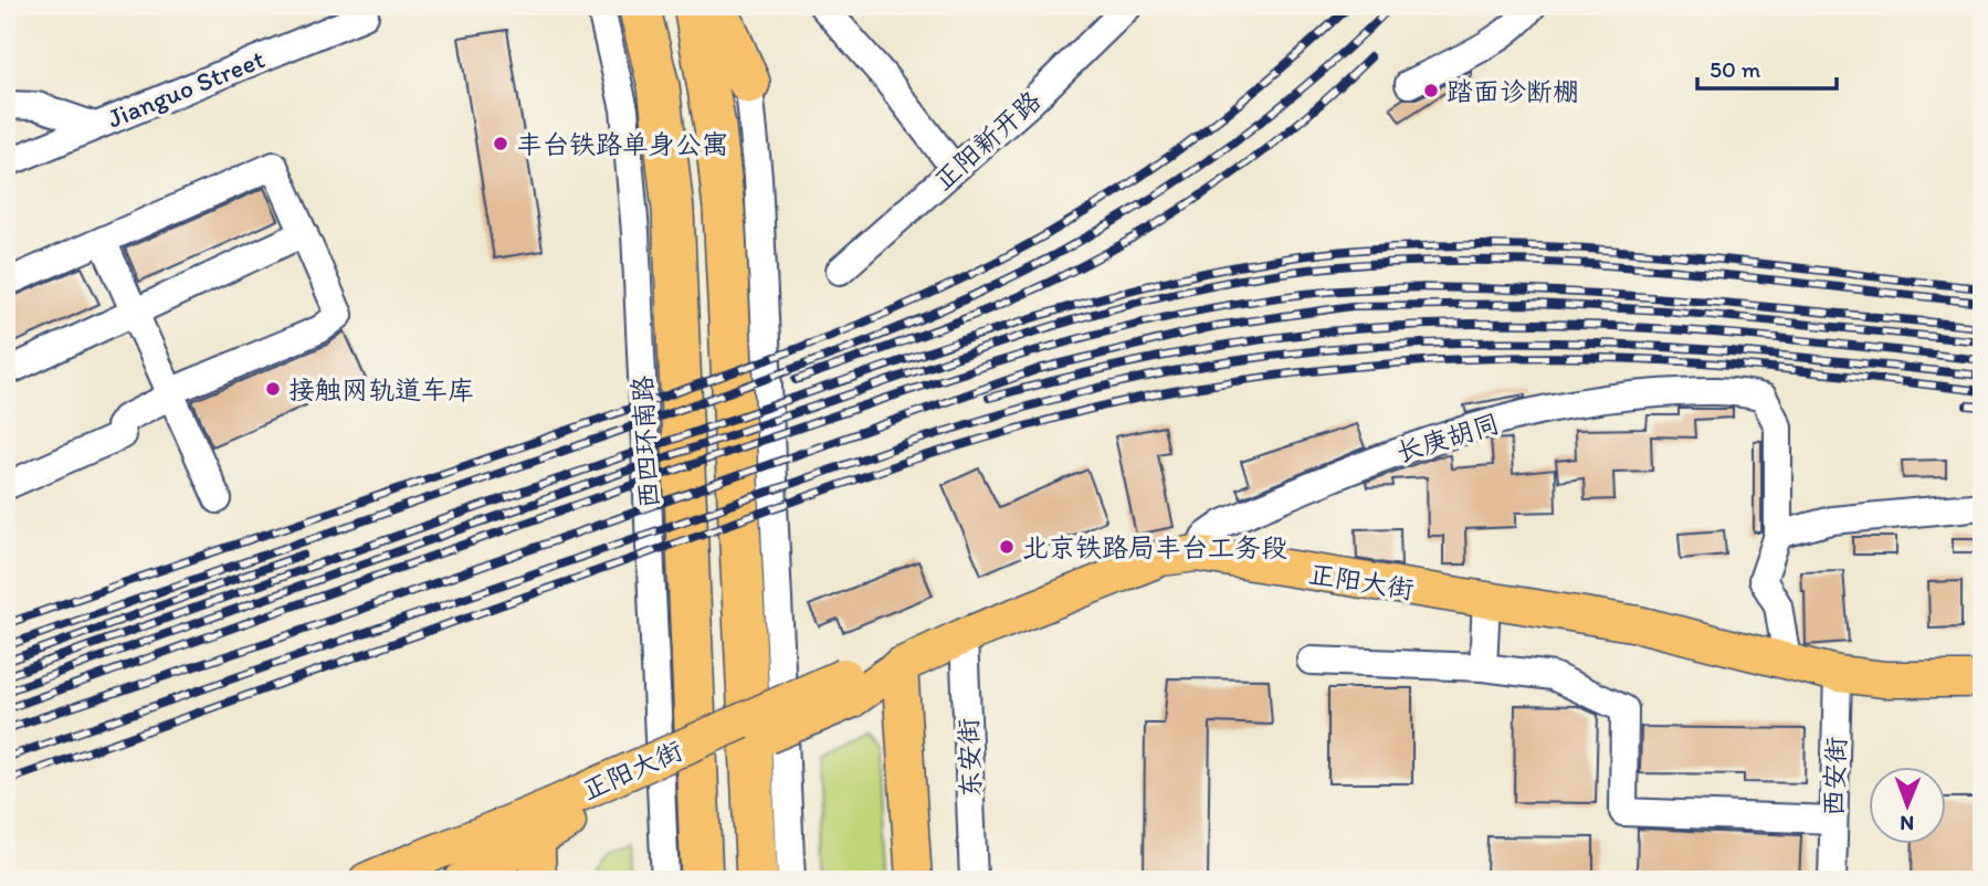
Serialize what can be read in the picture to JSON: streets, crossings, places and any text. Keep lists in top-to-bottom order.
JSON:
{
  "streets": {
    "highway": ["西四环南路"],
    "main road": ["正阳大街"],
    "street": [
      "Jianguo Street",
      "正阳新开路",
      "长庚胡同",
      "东安街",
      "西安街"
    ]
  },
  "crossings": [
    ["长庚胡同", "正阳大街"],
    ["正阳大街", "东安街"],
    ["正阳大街", "西安街"]
  ],
  "places": [
    "踏面诊断棚",
    "丰台铁路单身公寓",
    "接触网轨道车库",
    "北京铁路局丰台工务段"
  ],
  "scale_bar": "50 m",
  "north": "bottom"
}
